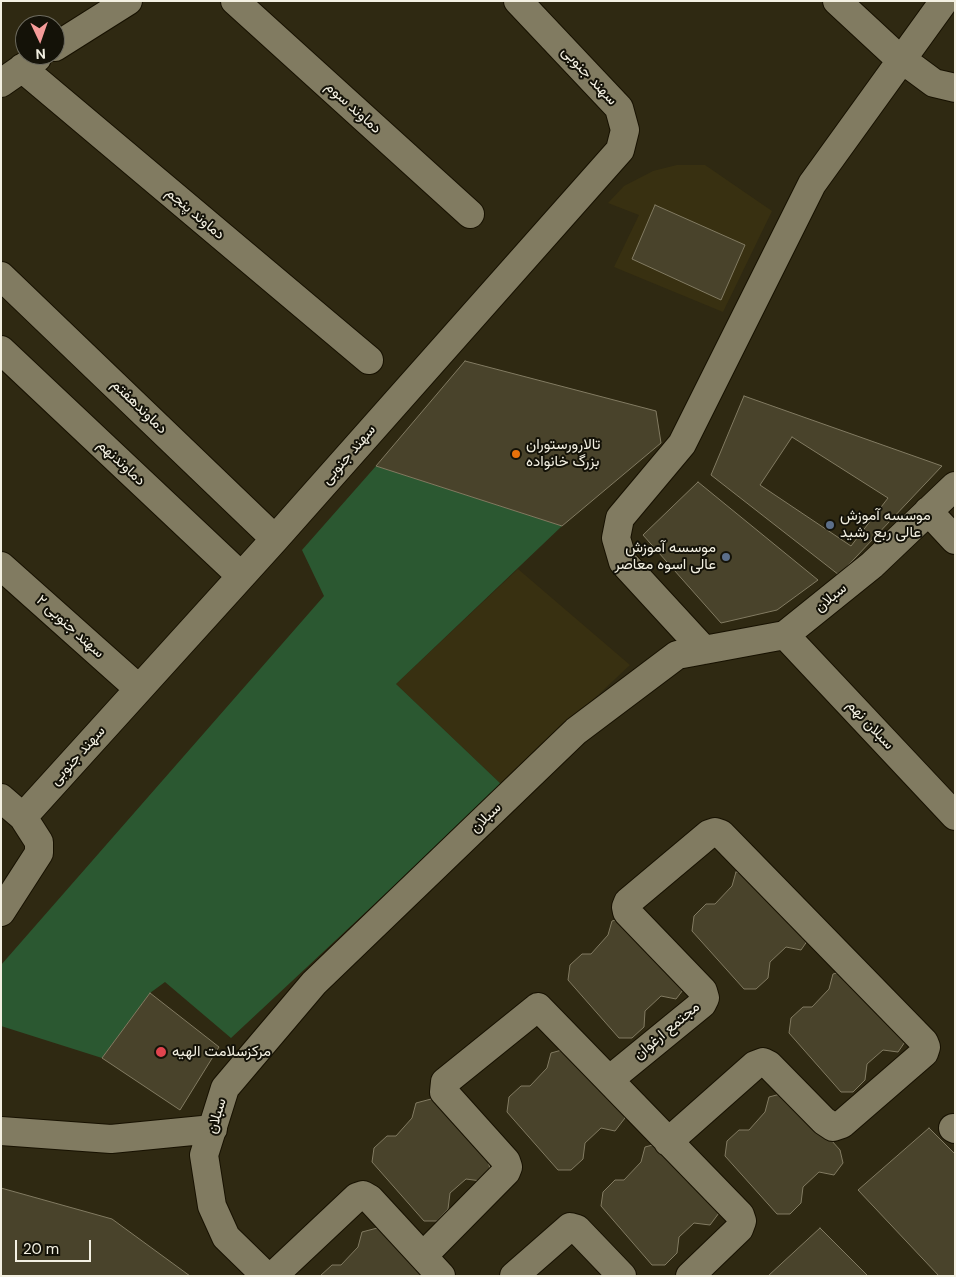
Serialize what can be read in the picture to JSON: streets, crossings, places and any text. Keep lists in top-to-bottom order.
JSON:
{
  "streets": {
    "street": [
      "سهند جنوبی",
      "دماوند سوم",
      "دماوند پنجم",
      "دماوندهفتم",
      "دماوندنهم",
      "سبلان",
      "سهند جنوبی ۲",
      "سبلان نهم",
      "مجتمع ارغوان"
    ]
  },
  "crossings": [
    ["سهند جنوبی", "دماوندهفتم"],
    ["سهند جنوبی", "دماوندنهم"],
    ["سهند جنوبی", "سهند جنوبی ۲"],
    ["سبلان", "سبلان نهم"]
  ],
  "places": [
    "تالارورستوران بزرگ خانواده",
    "موسسه آموزش عالی ربع رشید",
    "موسسه آموزش عالی اسوه معاصر",
    "مرکزسلامت الهیه"
  ],
  "scale_bar": "20 m",
  "north": "bottom"
}
